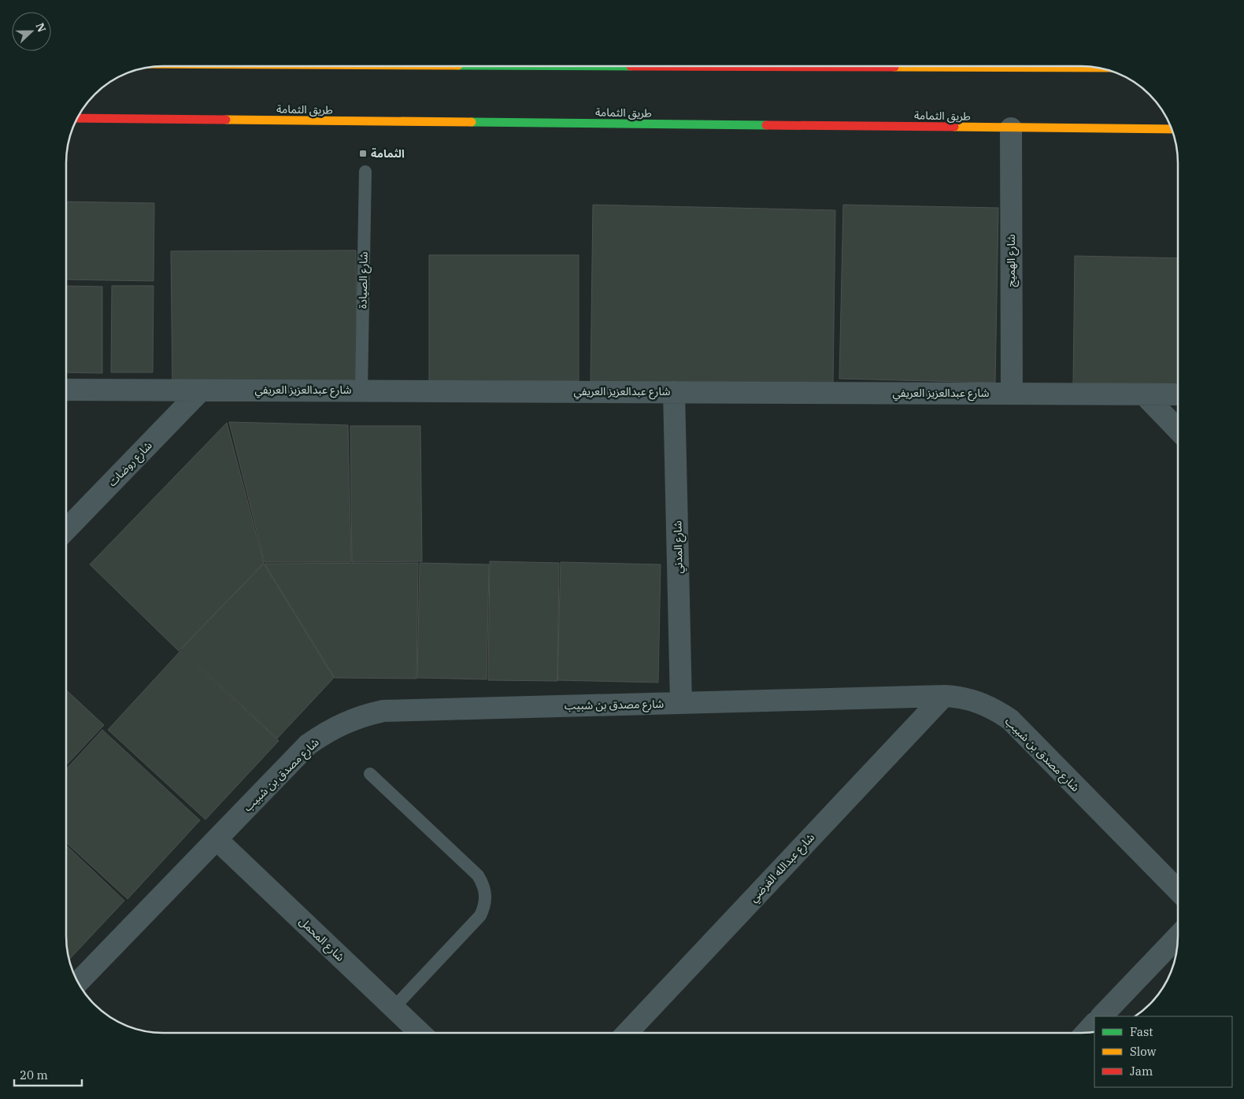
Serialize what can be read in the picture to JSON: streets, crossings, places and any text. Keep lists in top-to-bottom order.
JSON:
{
  "streets": {
    "main road": ["طريق الثمامة"],
    "street": [
      "شارع الهميج",
      "شارع عبدالعزيز العريفي",
      "شارع روضات",
      "شارع المدني",
      "شارع مصدق بن شبيب",
      "شارع عبدالله الفرضي",
      "شارع المحمل"
    ],
    "lane": ["شارع الصيادة"]
  },
  "crossings": [
    ["طريق الثمامة", "شارع الهميج"],
    ["شارع الهميج", "شارع عبدالعزيز العريفي"],
    ["شارع الصيادة", "شارع عبدالعزيز العريفي"],
    ["شارع عبدالعزيز العريفي", "شارع روضات"],
    ["شارع عبدالعزيز العريفي", "شارع المدني"],
    ["شارع المدني", "شارع مصدق بن شبيب"],
    ["شارع مصدق بن شبيب", "شارع عبدالله الفرضي"],
    ["شارع مصدق بن شبيب", "شارع المحمل"]
  ],
  "places": {
    "transit": ["الثمامة"]
  },
  "legend": ["Fast", "Slow", "Jam"],
  "scale_bar": "20 m",
  "north": "right"
}
